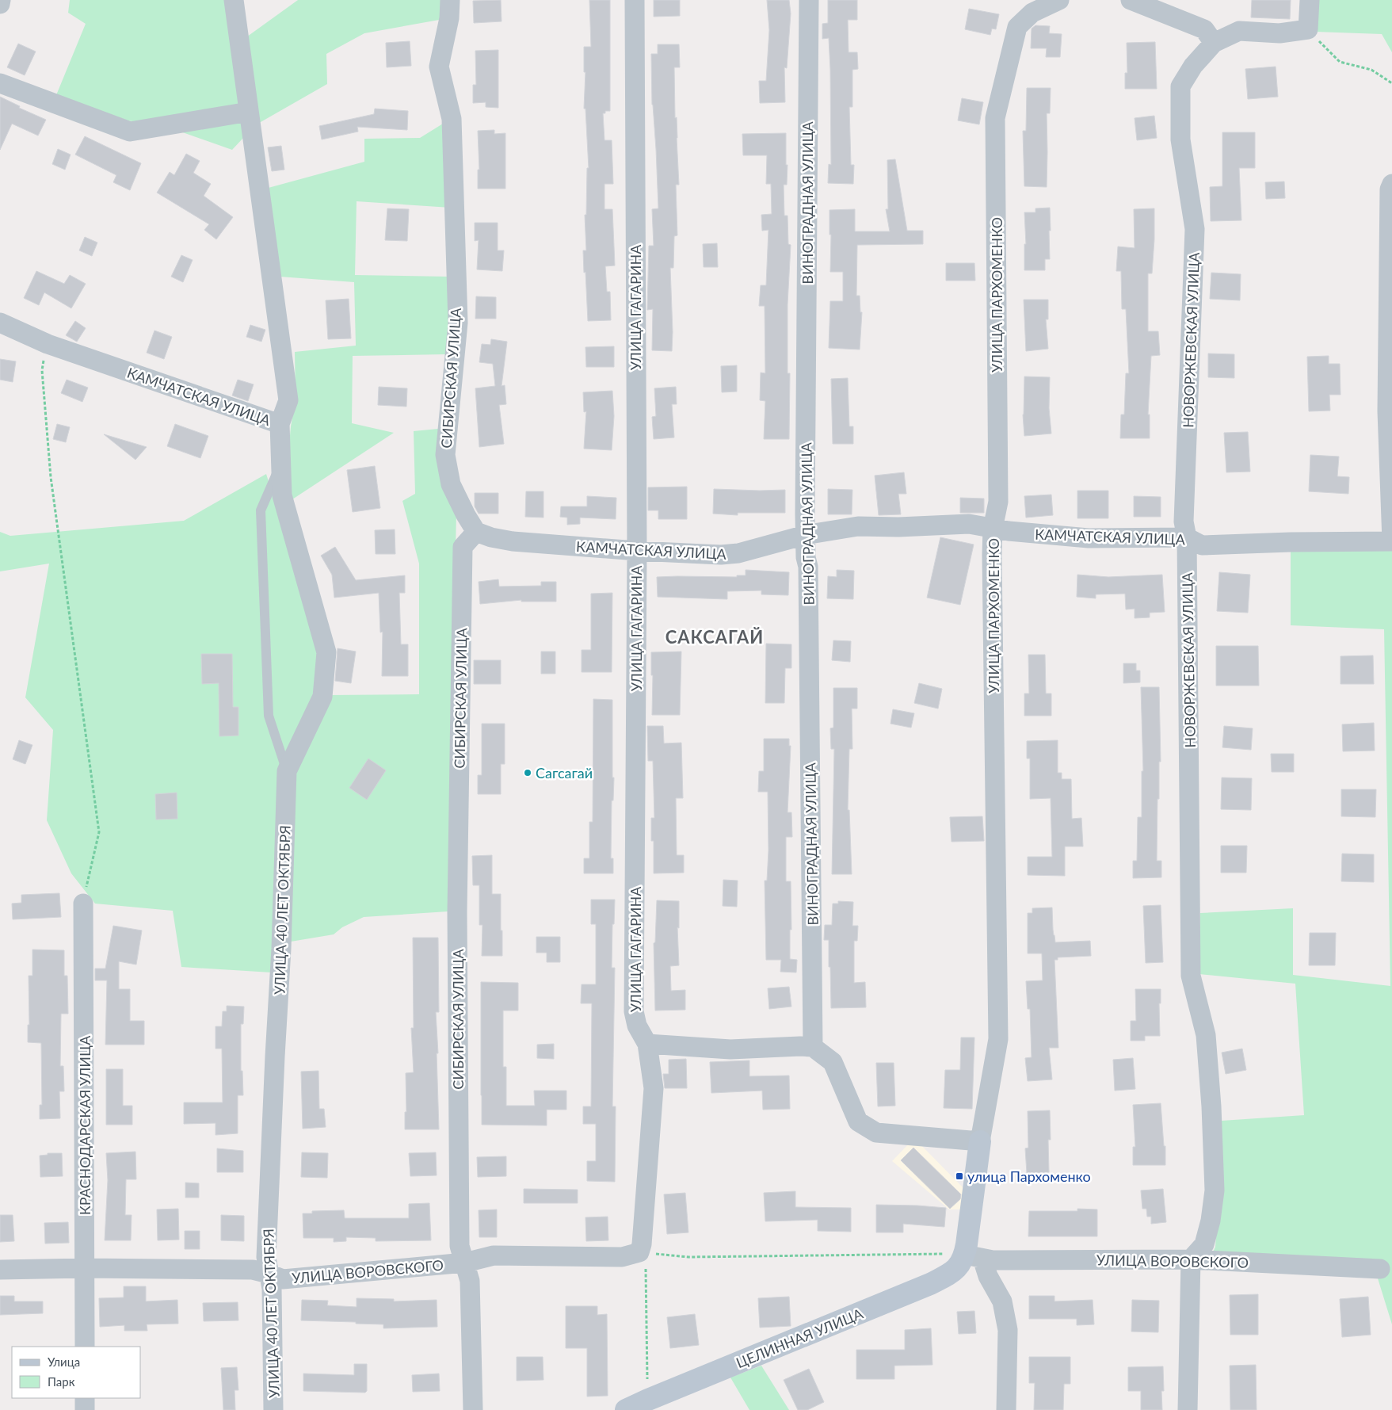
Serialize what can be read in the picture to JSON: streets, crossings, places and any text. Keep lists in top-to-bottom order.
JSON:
{
  "streets": {
    "street": [
      "ВИНОГРАДНАЯ УЛИЦА",
      "УЛИЦА ПАРХОМЕНКО",
      "УЛИЦА ГАГАРИНА",
      "НОВОРЖЕВСКАЯ УЛИЦА",
      "СИБИРСКАЯ УЛИЦА",
      "КАМЧАТСКАЯ УЛИЦА",
      "УЛИЦА 40 ЛЕТ ОКТЯБРЯ",
      "КРАСНОДАРСКАЯ УЛИЦА",
      "УЛИЦА ВОРОВСКОГО",
      "ЦЕЛИННАЯ УЛИЦА"
    ]
  },
  "crossings": [
    ["ВИНОГРАДНАЯ УЛИЦА", "КАМЧАТСКАЯ УЛИЦА"],
    ["УЛИЦА ПАРХОМЕНКО", "КАМЧАТСКАЯ УЛИЦА"],
    ["УЛИЦА ПАРХОМЕНКО", "УЛИЦА ВОРОВСКОГО"],
    ["УЛИЦА ПАРХОМЕНКО", "ЦЕЛИННАЯ УЛИЦА"],
    ["УЛИЦА ГАГАРИНА", "КАМЧАТСКАЯ УЛИЦА"],
    ["УЛИЦА ГАГАРИНА", "УЛИЦА ВОРОВСКОГО"],
    ["НОВОРЖЕВСКАЯ УЛИЦА", "КАМЧАТСКАЯ УЛИЦА"],
    ["НОВОРЖЕВСКАЯ УЛИЦА", "УЛИЦА ВОРОВСКОГО"],
    ["СИБИРСКАЯ УЛИЦА", "КАМЧАТСКАЯ УЛИЦА"],
    ["СИБИРСКАЯ УЛИЦА", "УЛИЦА ВОРОВСКОГО"],
    ["КАМЧАТСКАЯ УЛИЦА", "УЛИЦА 40 ЛЕТ ОКТЯБРЯ"],
    ["УЛИЦА 40 ЛЕТ ОКТЯБРЯ", "УЛИЦА ВОРОВСКОГО"],
    ["КРАСНОДАРСКАЯ УЛИЦА", "УЛИЦА ВОРОВСКОГО"],
    ["УЛИЦА ВОРОВСКОГО", "ЦЕЛИННАЯ УЛИЦА"]
  ],
  "districts": ["САКСАГАЙ"],
  "places": {
    "other": ["Сагсагай"],
    "transit": ["улица Пархоменко"]
  },
  "legend": ["Улица", "Парк"]
}
